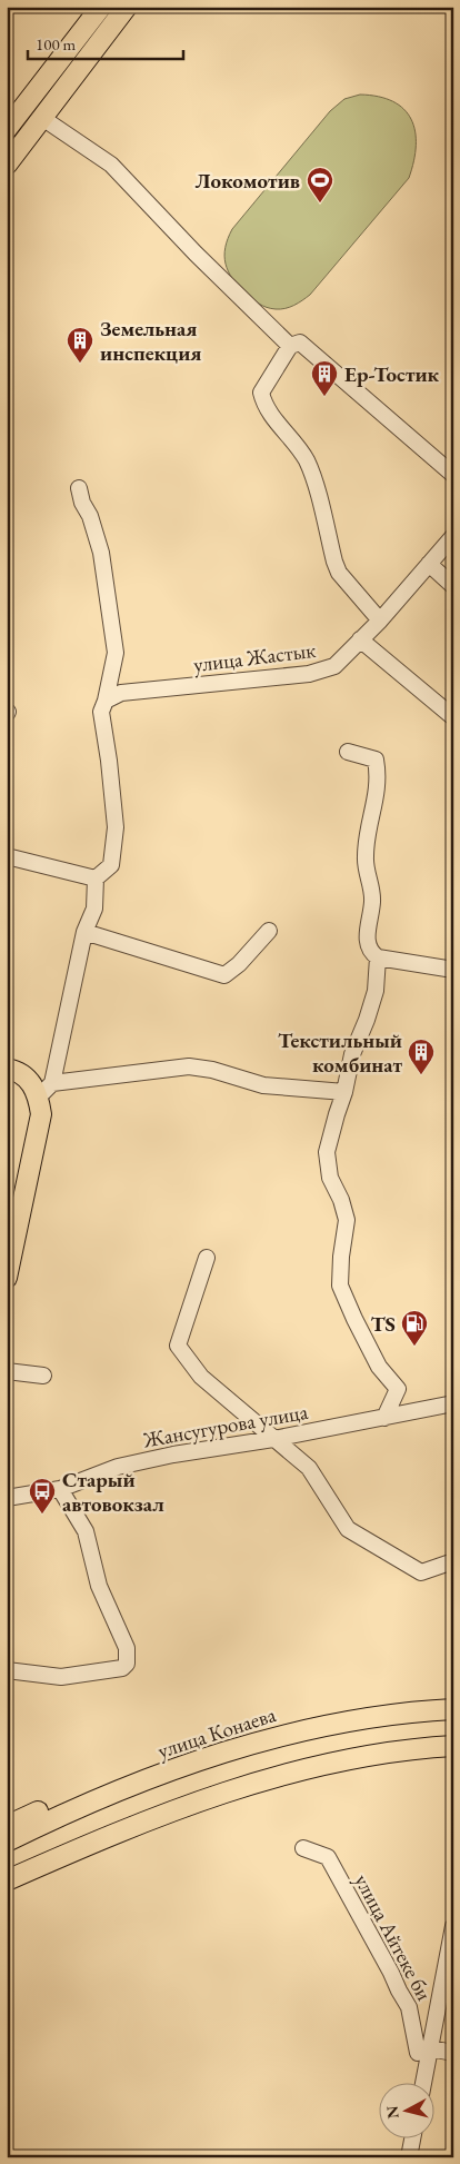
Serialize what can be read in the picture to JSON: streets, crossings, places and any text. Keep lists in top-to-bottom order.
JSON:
{
  "streets": {
    "main road": ["улица Конаева"],
    "street": ["улица Жастык", "Жансугурова улица", "улица Айтеке би"]
  },
  "places": {
    "sports": ["Локомотив"],
    "building": ["Земельная инспекция", "Ер-Тостик", "Текстильный комбинат"],
    "fuel station": ["TS"],
    "bus stop": ["Старый автовокзал"]
  },
  "scale_bar": "100 m",
  "north": "left"
}
